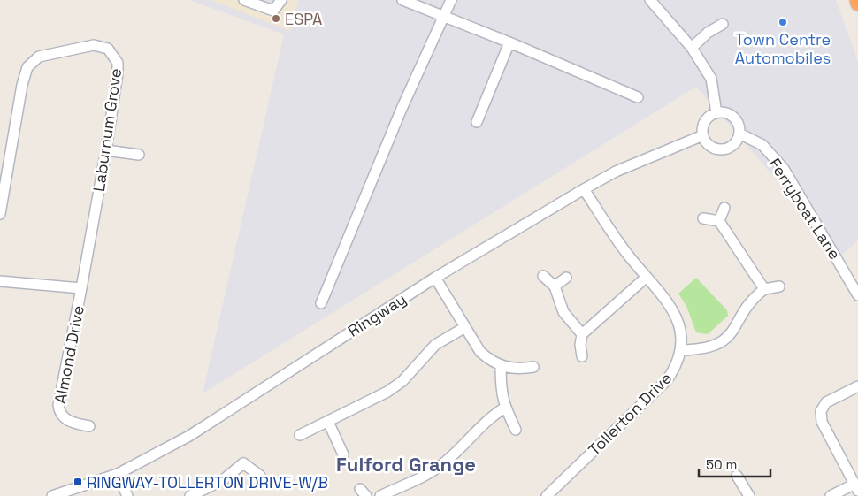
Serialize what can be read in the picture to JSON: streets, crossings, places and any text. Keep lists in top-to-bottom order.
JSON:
{
  "streets": {
    "street": [
      "Laburnum Grove",
      "Ferryboat Lane",
      "Ringway",
      "Almond Drive",
      "Tollerton Drive"
    ]
  },
  "crossings": [
    ["Laburnum Grove", "Almond Drive"],
    ["Ferryboat Lane", "Ringway"],
    ["Ringway", "Tollerton Drive"]
  ],
  "districts": ["Fulford Grange"],
  "places": {
    "other": ["ESPA", "Town Centre Automobiles"],
    "transit": ["RINGWAY-TOLLERTON DRIVE-W/B"]
  },
  "scale_bar": "50 m"
}
